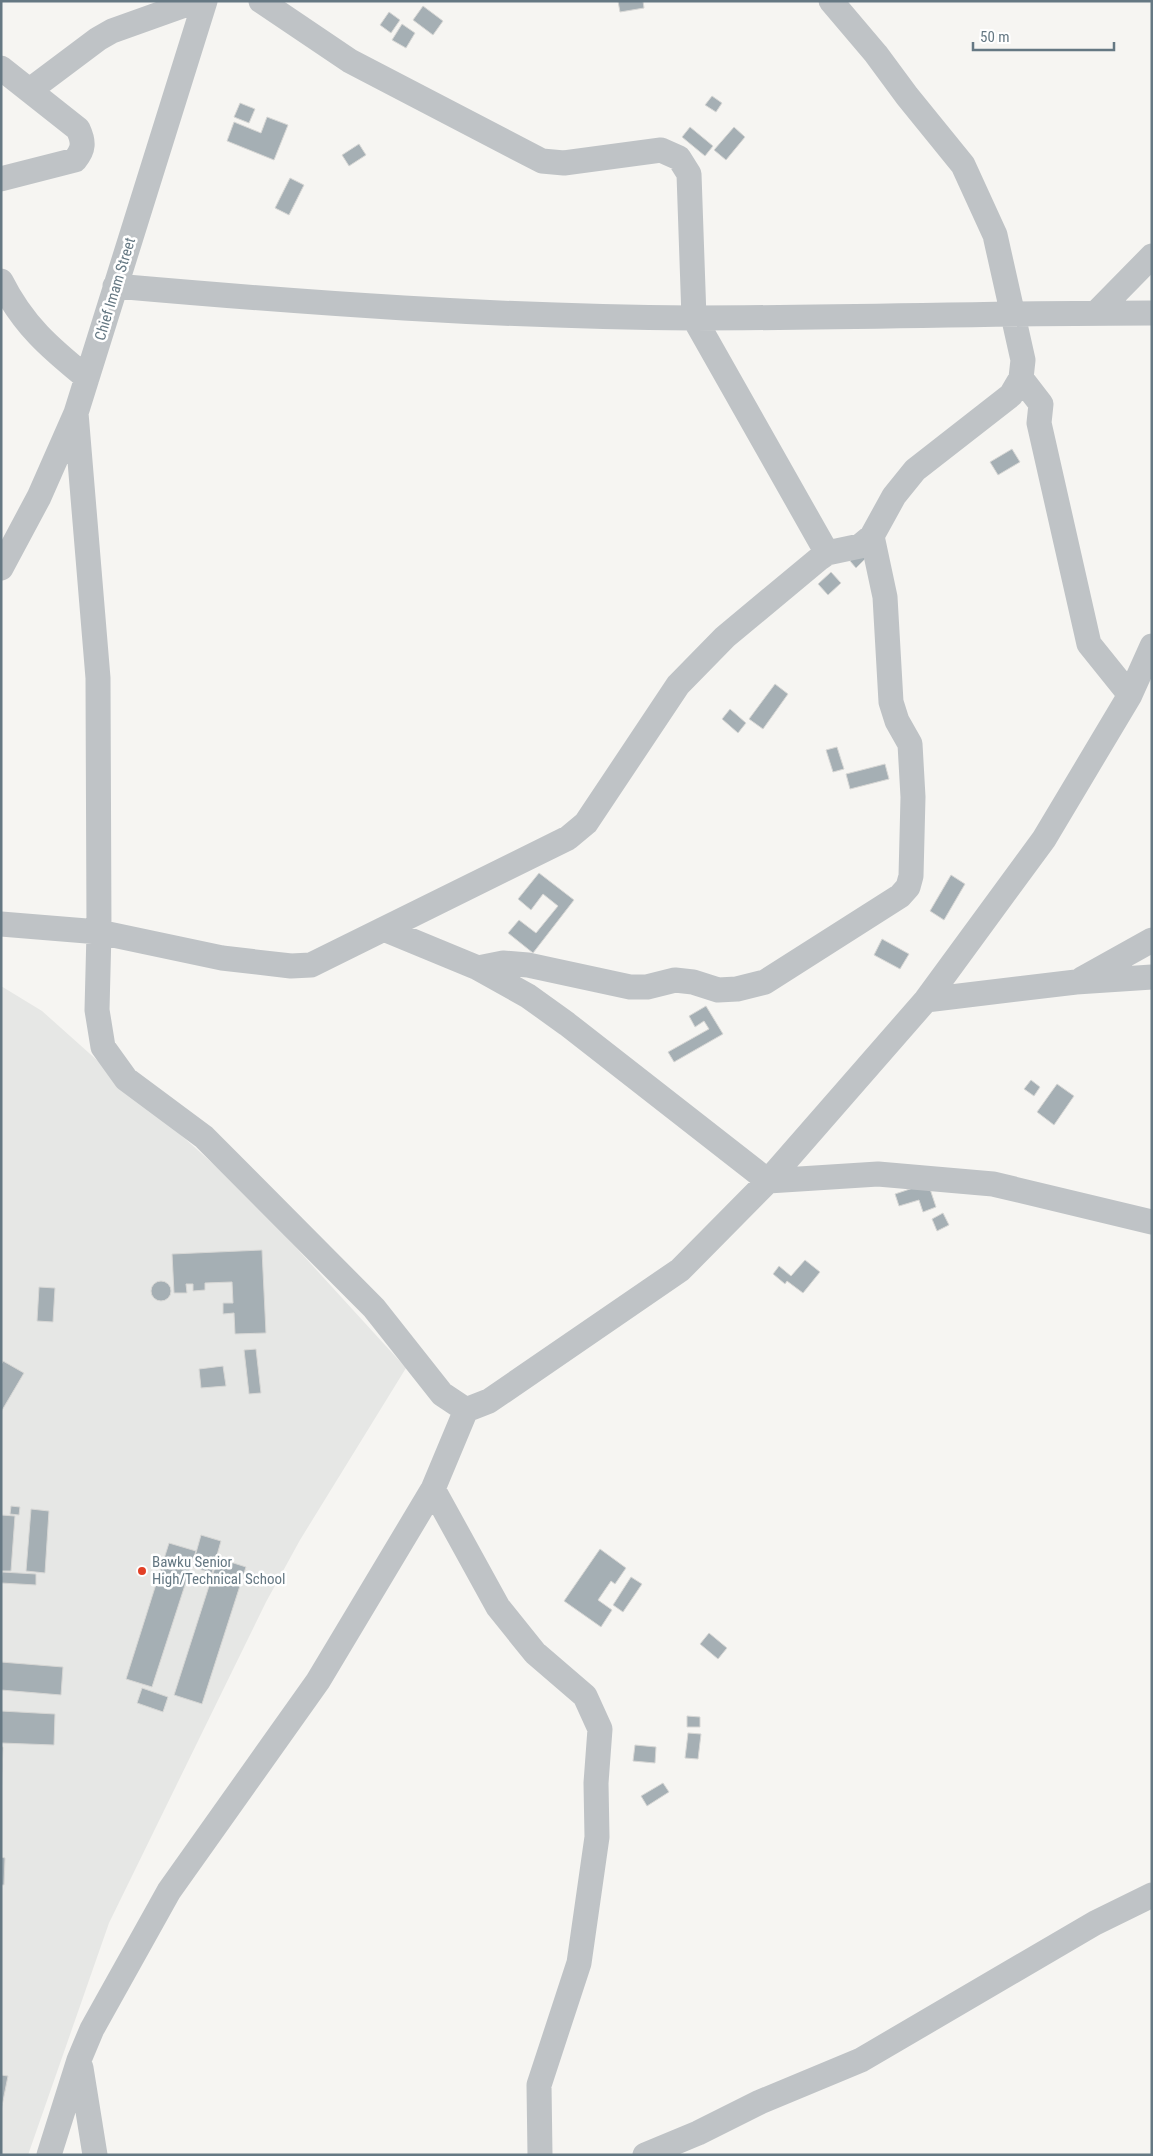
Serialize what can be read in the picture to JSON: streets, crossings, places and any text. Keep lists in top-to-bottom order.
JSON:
{
  "streets": {
    "street": ["Chief Imam Street"]
  },
  "places": ["Bawku Senior High/Technical School"],
  "scale_bar": "50 m"
}
